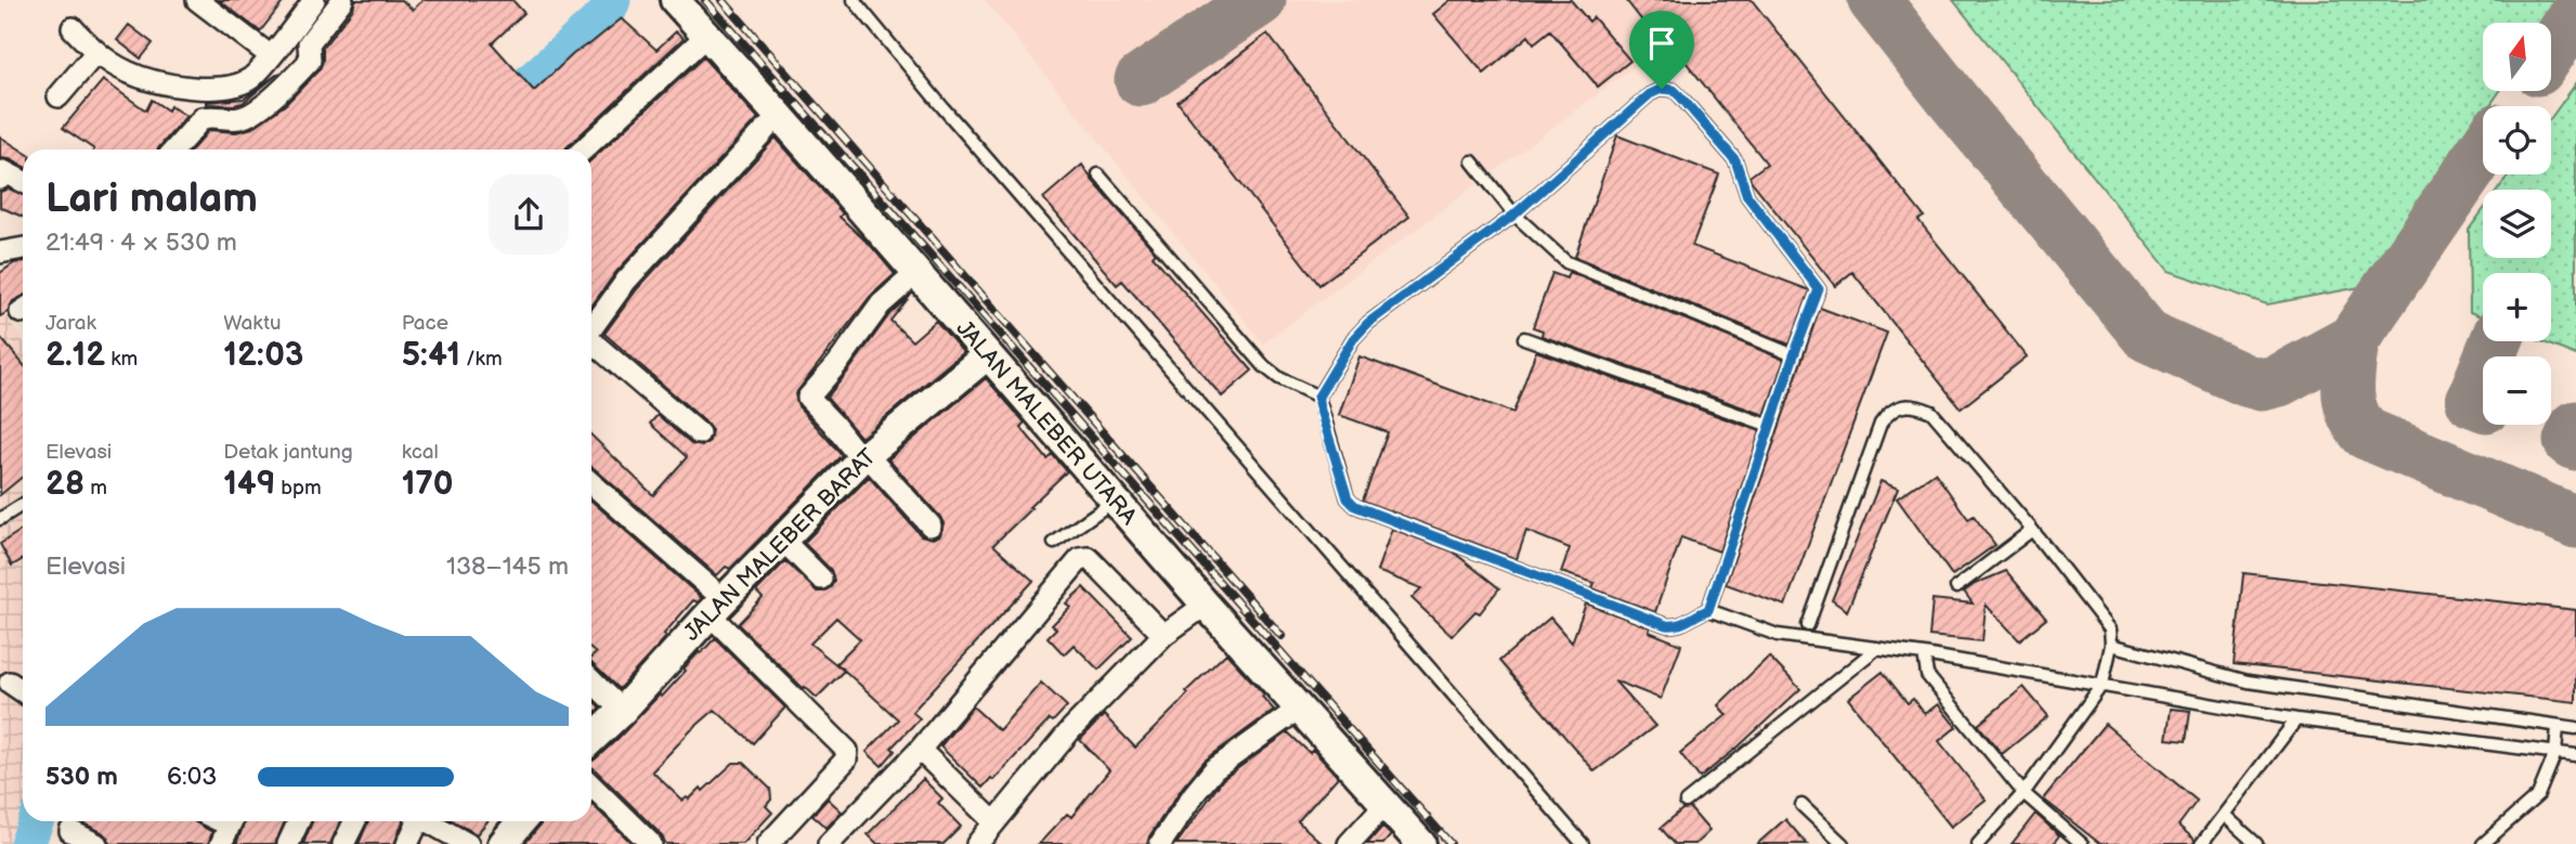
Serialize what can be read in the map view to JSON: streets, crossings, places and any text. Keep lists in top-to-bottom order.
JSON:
{
  "streets": {
    "street": ["JALAN MALEBER UTARA", "JALAN MALEBER BARAT"]
  },
  "crossings": [
    ["JALAN MALEBER UTARA", "JALAN MALEBER BARAT"]
  ],
  "north": "top",
  "page": {
    "map_buttons": ["+", "−"],
    "heading": ["Lari malam", "21:49 · 4 × 530 m"],
    "stats": [
      ["Jarak", "2.12 km"],
      ["Waktu", "12:03"],
      ["Pace", "5:41 /km"],
      ["Elevasi", "28 m"],
      ["Detak jantung", "149 bpm"],
      ["kcal", "170"]
    ],
    "chart": ["Elevasi", "138–145 m"],
    "list": [
      {
        "name": "530 m",
        "note": "6:03"
      }
    ]
  }
}
